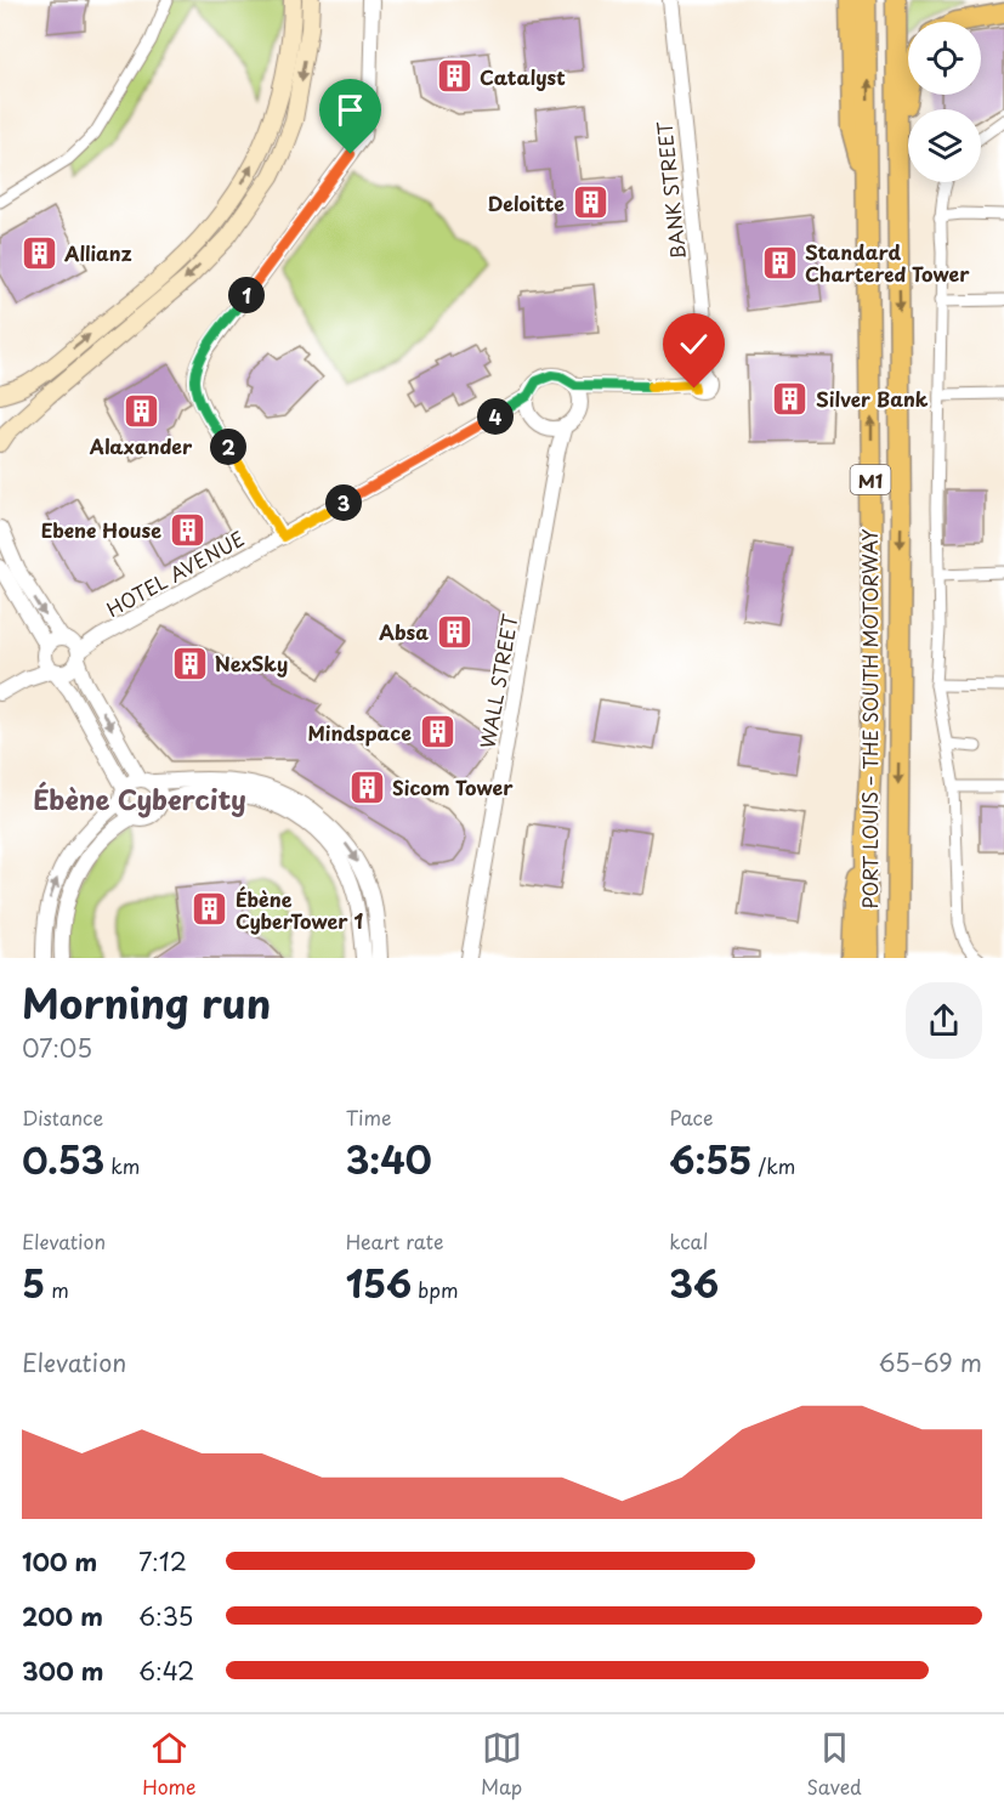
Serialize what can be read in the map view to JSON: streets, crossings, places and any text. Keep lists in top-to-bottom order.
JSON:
{
  "streets": {
    "highway": ["M1", "PORT LOUIS – THE SOUTH MOTORWAY"],
    "street": ["BANK STREET", "HOTEL AVENUE", "WALL STREET"]
  },
  "crossings": [
    ["HOTEL AVENUE", "WALL STREET"]
  ],
  "districts": ["Ébène Cybercity"],
  "places": {
    "building": [
      "Catalyst",
      "Deloitte",
      "Allianz",
      "Standard Chartered Tower",
      "Silver Bank",
      "Alaxander",
      "Ebene House",
      "Absa",
      "NexSky",
      "Mindspace",
      "Sicom Tower",
      "Ébène CyberTower 1"
    ]
  },
  "page": {
    "pins": [
      "1",
      "4",
      "2",
      "3"
    ],
    "heading": ["Morning run", "07:05"],
    "stats": [
      ["Distance", "0.53 km"],
      ["Time", "3:40"],
      ["Pace", "6:55 /km"],
      ["Elevation", "5 m"],
      ["Heart rate", "156 bpm"],
      ["kcal", "36"]
    ],
    "chart": ["Elevation", "65–69 m"],
    "list": [
      {
        "name": "100 m",
        "note": "7:12"
      },
      {
        "name": "200 m",
        "note": "6:35"
      },
      {
        "name": "300 m",
        "note": "6:42"
      }
    ],
    "tabs": ["Home", "Map", "Saved"]
  }
}
